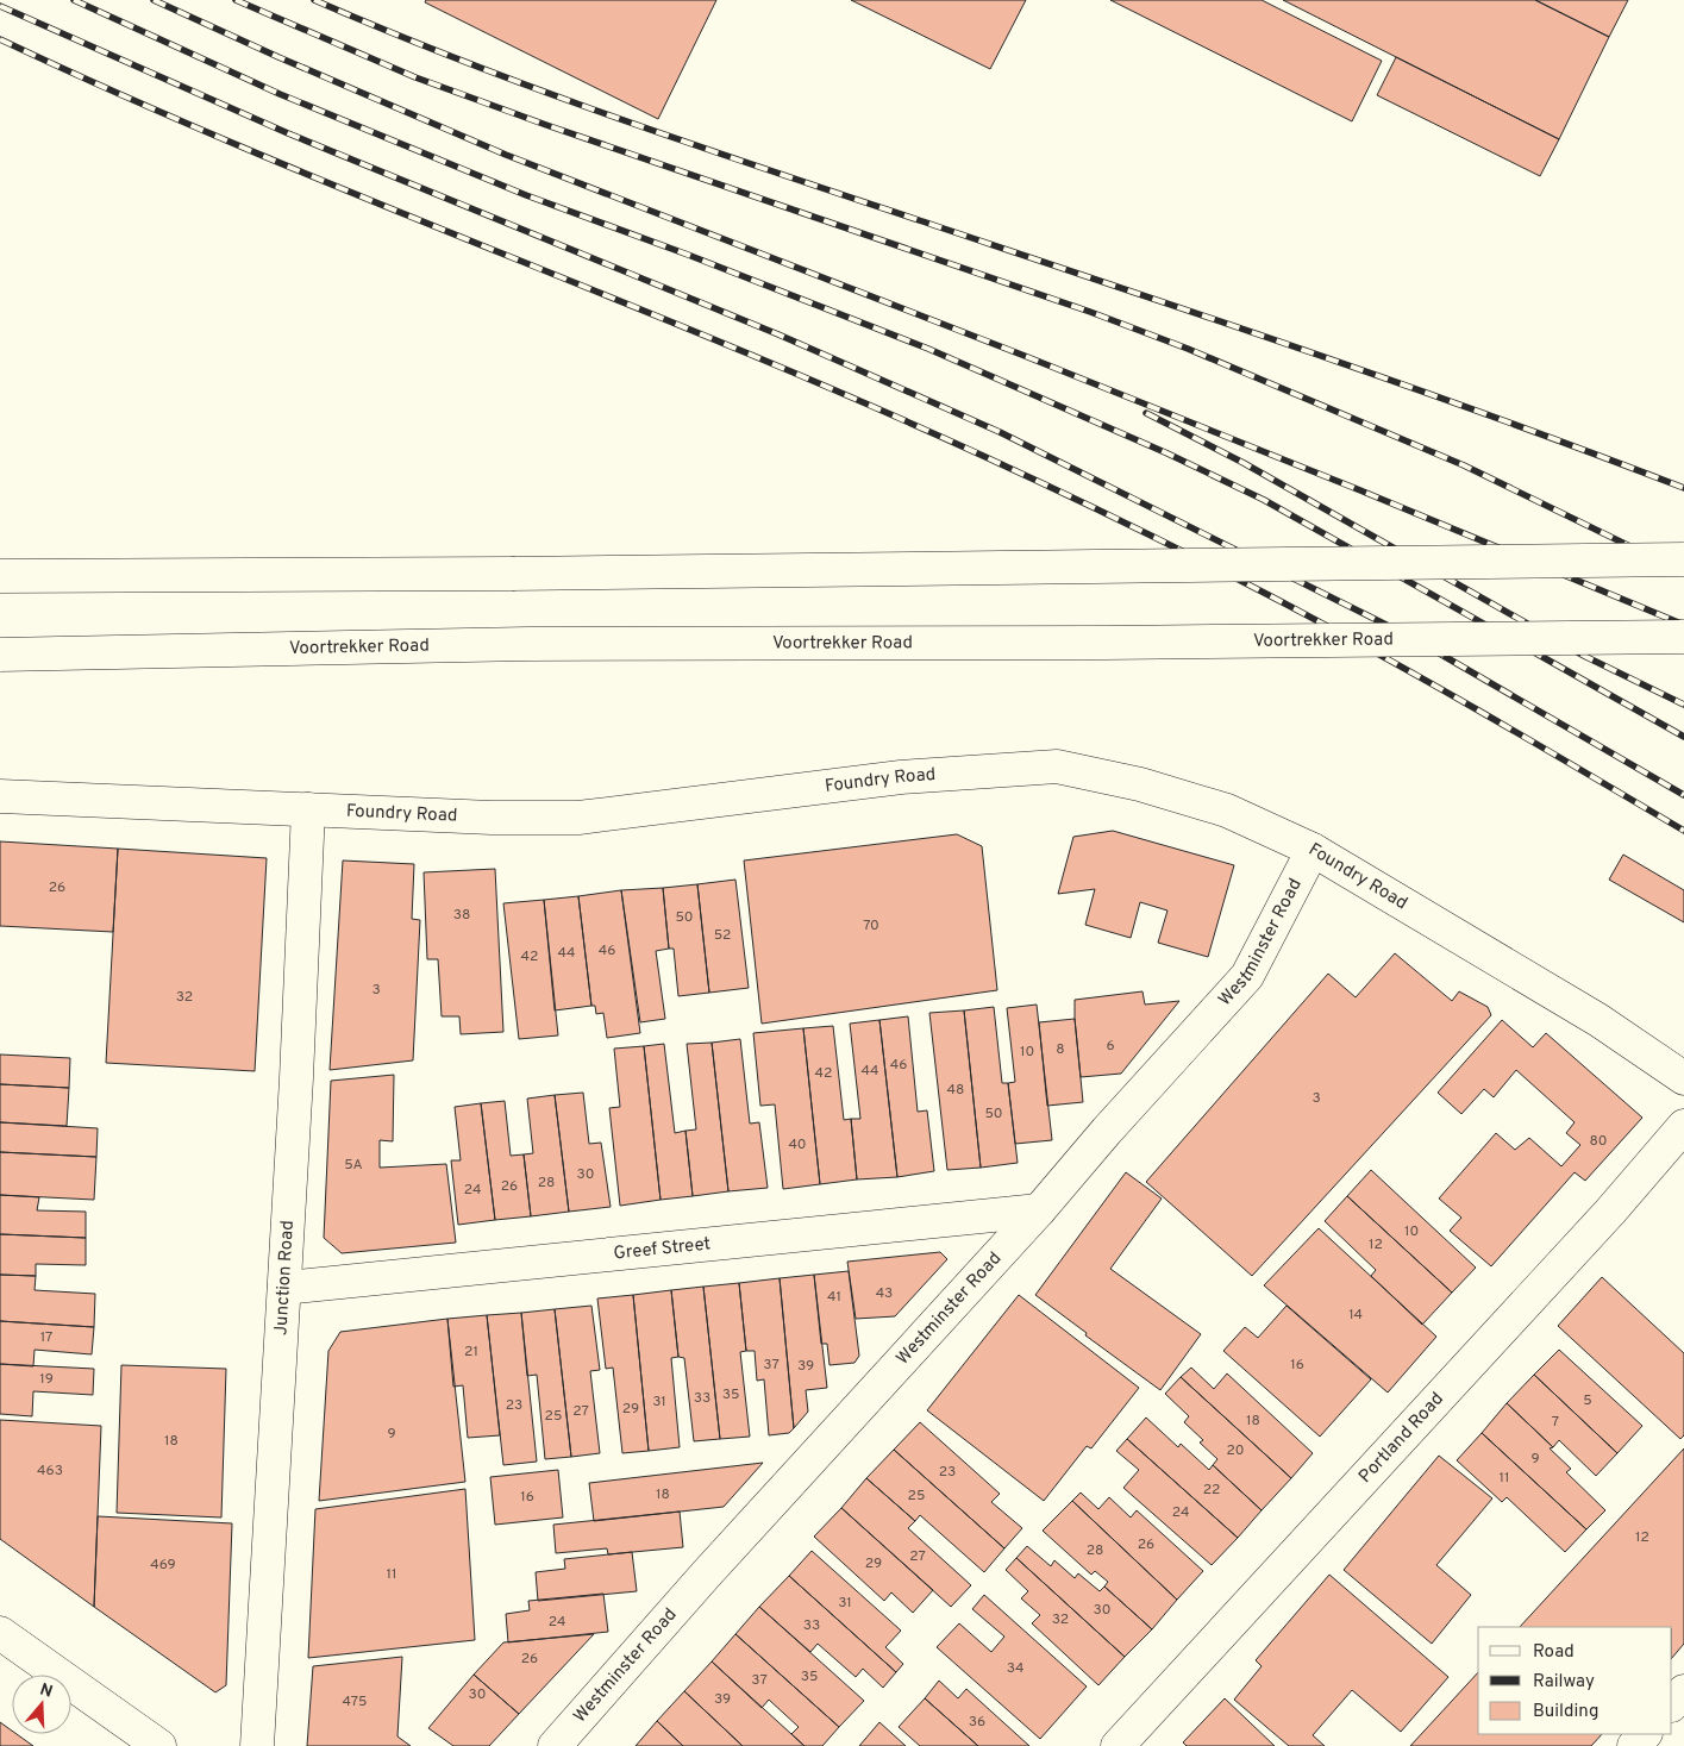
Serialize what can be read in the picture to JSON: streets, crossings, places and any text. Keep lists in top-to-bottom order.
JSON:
{
  "streets": {
    "street": [
      "Voortrekker Road",
      "Foundry Road",
      "Westminster Road",
      "Greef Street",
      "Junction Road",
      "Portland Road"
    ]
  },
  "crossings": [
    ["Foundry Road", "Westminster Road"],
    ["Foundry Road", "Junction Road"],
    ["Westminster Road", "Greef Street"],
    ["Greef Street", "Junction Road"]
  ],
  "house_numbers": [
    "26",
    "38",
    "50",
    "70",
    "52",
    "46",
    "44",
    "42",
    "3",
    "32",
    "6",
    "8",
    "10",
    "46",
    "44",
    "42",
    "48",
    "3",
    "50",
    "80",
    "40",
    "5A",
    "30",
    "28",
    "26",
    "24",
    "10",
    "12",
    "43",
    "41",
    "14",
    "17",
    "21",
    "37",
    "16",
    "39",
    "19",
    "35",
    "33",
    "5",
    "31",
    "23",
    "29",
    "27",
    "25",
    "18",
    "7",
    "9",
    "18",
    "20",
    "9",
    "463",
    "23",
    "11",
    "22",
    "18",
    "25",
    "16",
    "24",
    "12",
    "26",
    "28",
    "27",
    "29",
    "469",
    "11",
    "31",
    "30",
    "32",
    "24",
    "33",
    "26",
    "34",
    "35",
    "37",
    "30",
    "39",
    "475",
    "36"
  ],
  "legend": ["Road", "Railway", "Building"],
  "north": "top"
}
